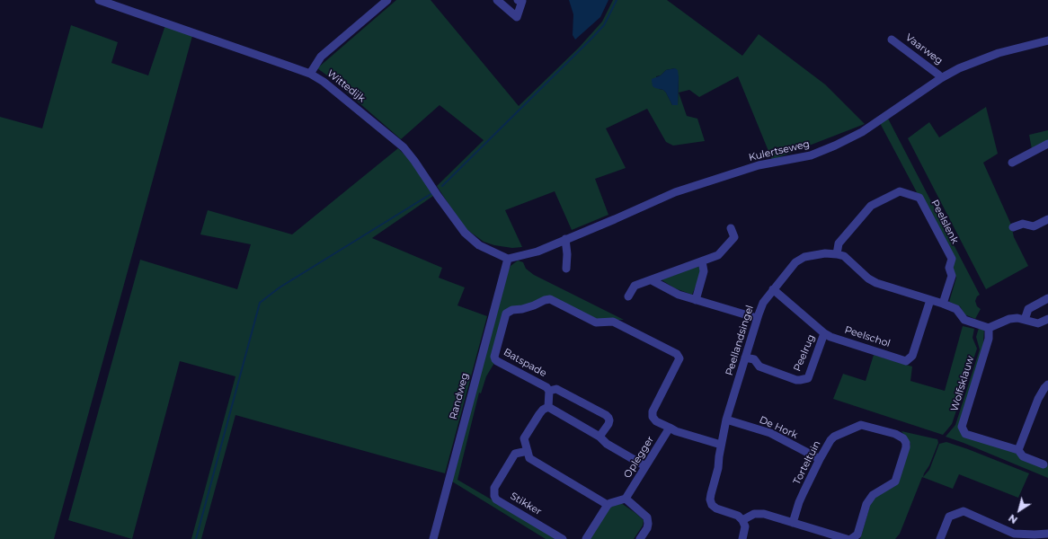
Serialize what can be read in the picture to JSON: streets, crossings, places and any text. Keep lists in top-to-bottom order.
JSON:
{
  "streets": {
    "street": [
      "Vaarweg",
      "Wittedijk",
      "Kulertseweg",
      "Peelslenk",
      "Peelschol",
      "Peellandsingel",
      "Peelrug",
      "Batspade",
      "Wolfsklauw",
      "Randweg",
      "De Hork",
      "Oplegger",
      "Torteltuin",
      "Stikker"
    ]
  },
  "crossings": [
    ["Vaarweg", "Kulertseweg"],
    ["Wittedijk", "Kulertseweg"],
    ["Wittedijk", "Randweg"],
    ["Kulertseweg", "Randweg"],
    ["Peelslenk", "Peellandsingel"],
    ["Peelschol", "Peellandsingel"],
    ["Peelschol", "Peelrug"],
    ["Peellandsingel", "Peelrug"],
    ["Peellandsingel", "De Hork"],
    ["Batspade", "Oplegger"],
    ["De Hork", "Torteltuin"]
  ],
  "north": "bottom left"
}
